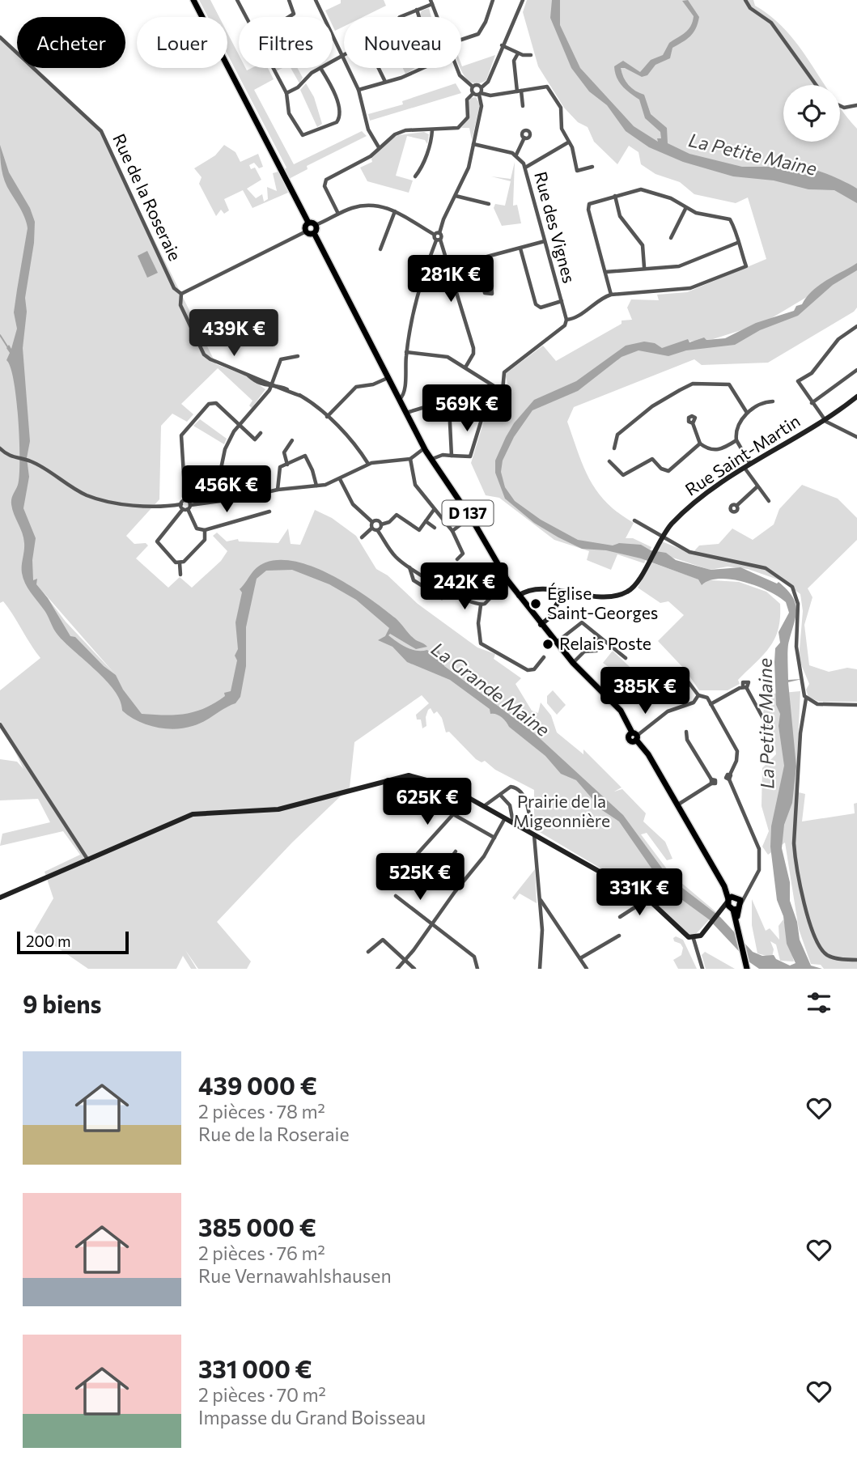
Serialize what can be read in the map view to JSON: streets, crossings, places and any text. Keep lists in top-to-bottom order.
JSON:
{
  "streets": {
    "main road": ["D 137"],
    "street": ["Rue de la Roseraie", "Rue des Vignes", "Rue Saint-Martin"]
  },
  "water": ["La Petite Maine", "La Grande Maine"],
  "parks": ["Prairie de la Migeonnière"],
  "places": ["Église Saint-Georges", "Relais Poste"],
  "scale_bar": "200 m",
  "page": {
    "chip": [
      "Acheter",
      "Louer",
      "Filtres",
      "Nouveau"
    ],
    "price": [
      "281K €",
      "439K €",
      "569K €",
      "456K €",
      "242K €",
      "385K €",
      "625K €",
      "525K €",
      "331K €"
    ],
    "scale": "200 m",
    "heading": "9 biens",
    "list": [
      {
        "name": "439 000 €",
        "note": "2 pièces · 78 m² · Rue de la Roseraie"
      },
      {
        "name": "385 000 €",
        "note": "2 pièces · 76 m² · Rue Vernawahlshausen"
      },
      {
        "name": "331 000 €",
        "note": "2 pièces · 70 m² · Impasse du Grand Boisseau"
      }
    ]
  }
}
